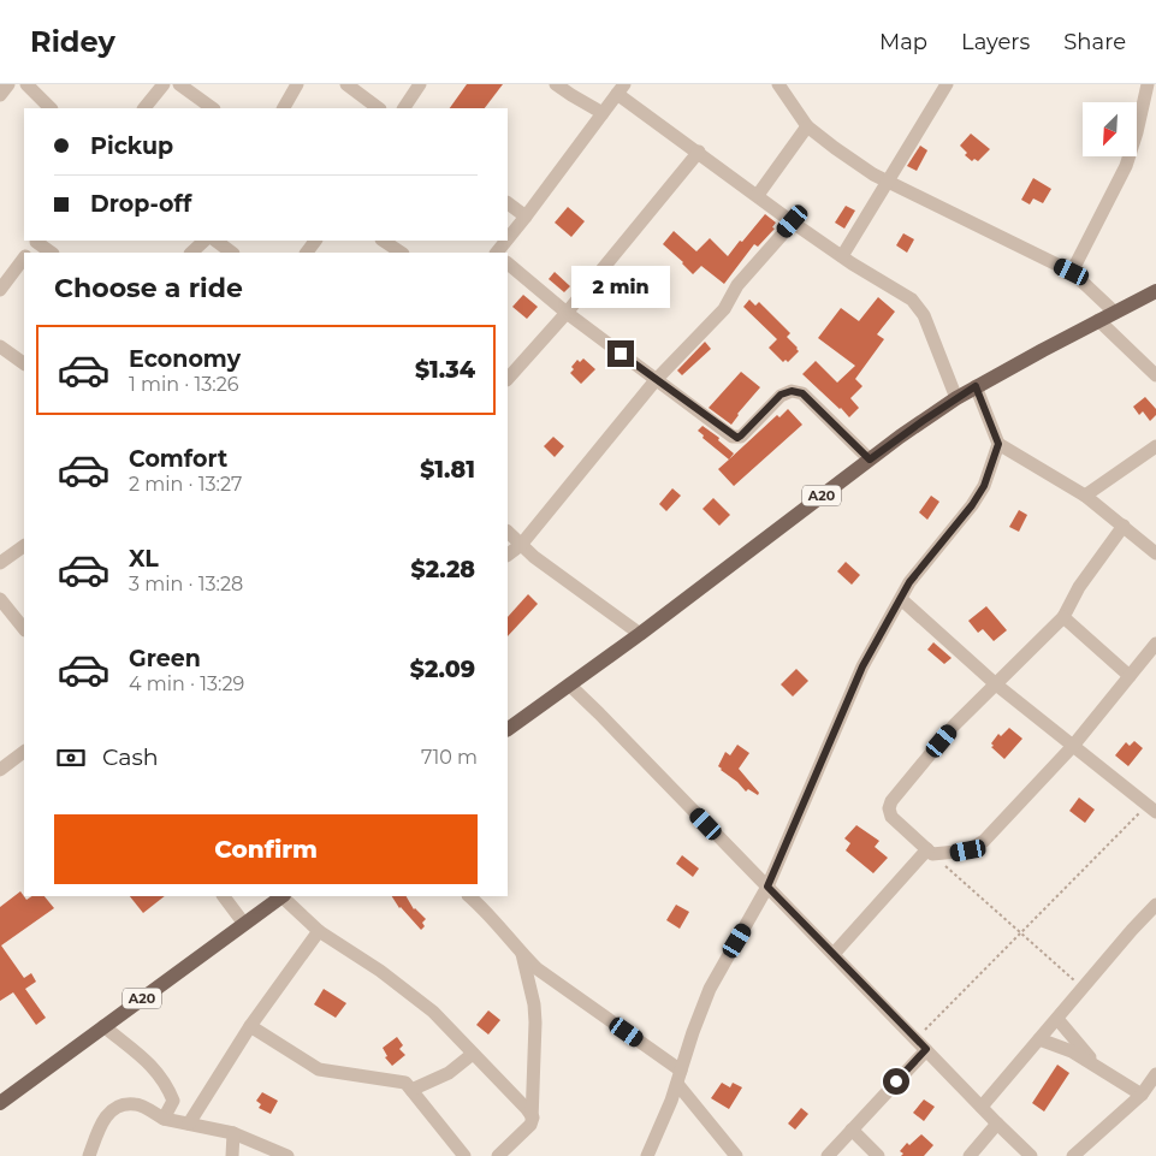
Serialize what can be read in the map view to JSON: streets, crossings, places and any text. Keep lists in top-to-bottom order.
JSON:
{
  "streets": {
    "main road": ["A20"]
  },
  "north": "bottom left",
  "page": {
    "header": "Ridey",
    "nav": ["Map", "Layers", "Share"],
    "banner": ["Pickup", "Drop-off"],
    "heading": "Choose a ride",
    "bubble": "2 min",
    "list": [
      {
        "name": "Economy",
        "note": "1 min · 13:26",
        "value": "$1.34"
      },
      {
        "name": "Comfort",
        "note": "2 min · 13:27",
        "value": "$1.81"
      },
      {
        "name": "XL",
        "note": "3 min · 13:28",
        "value": "$2.28"
      },
      {
        "name": "Green",
        "note": "4 min · 13:29",
        "value": "$2.09"
      }
    ],
    "pay": ["Cash", "710 m"],
    "buttons": "Confirm"
  }
}
